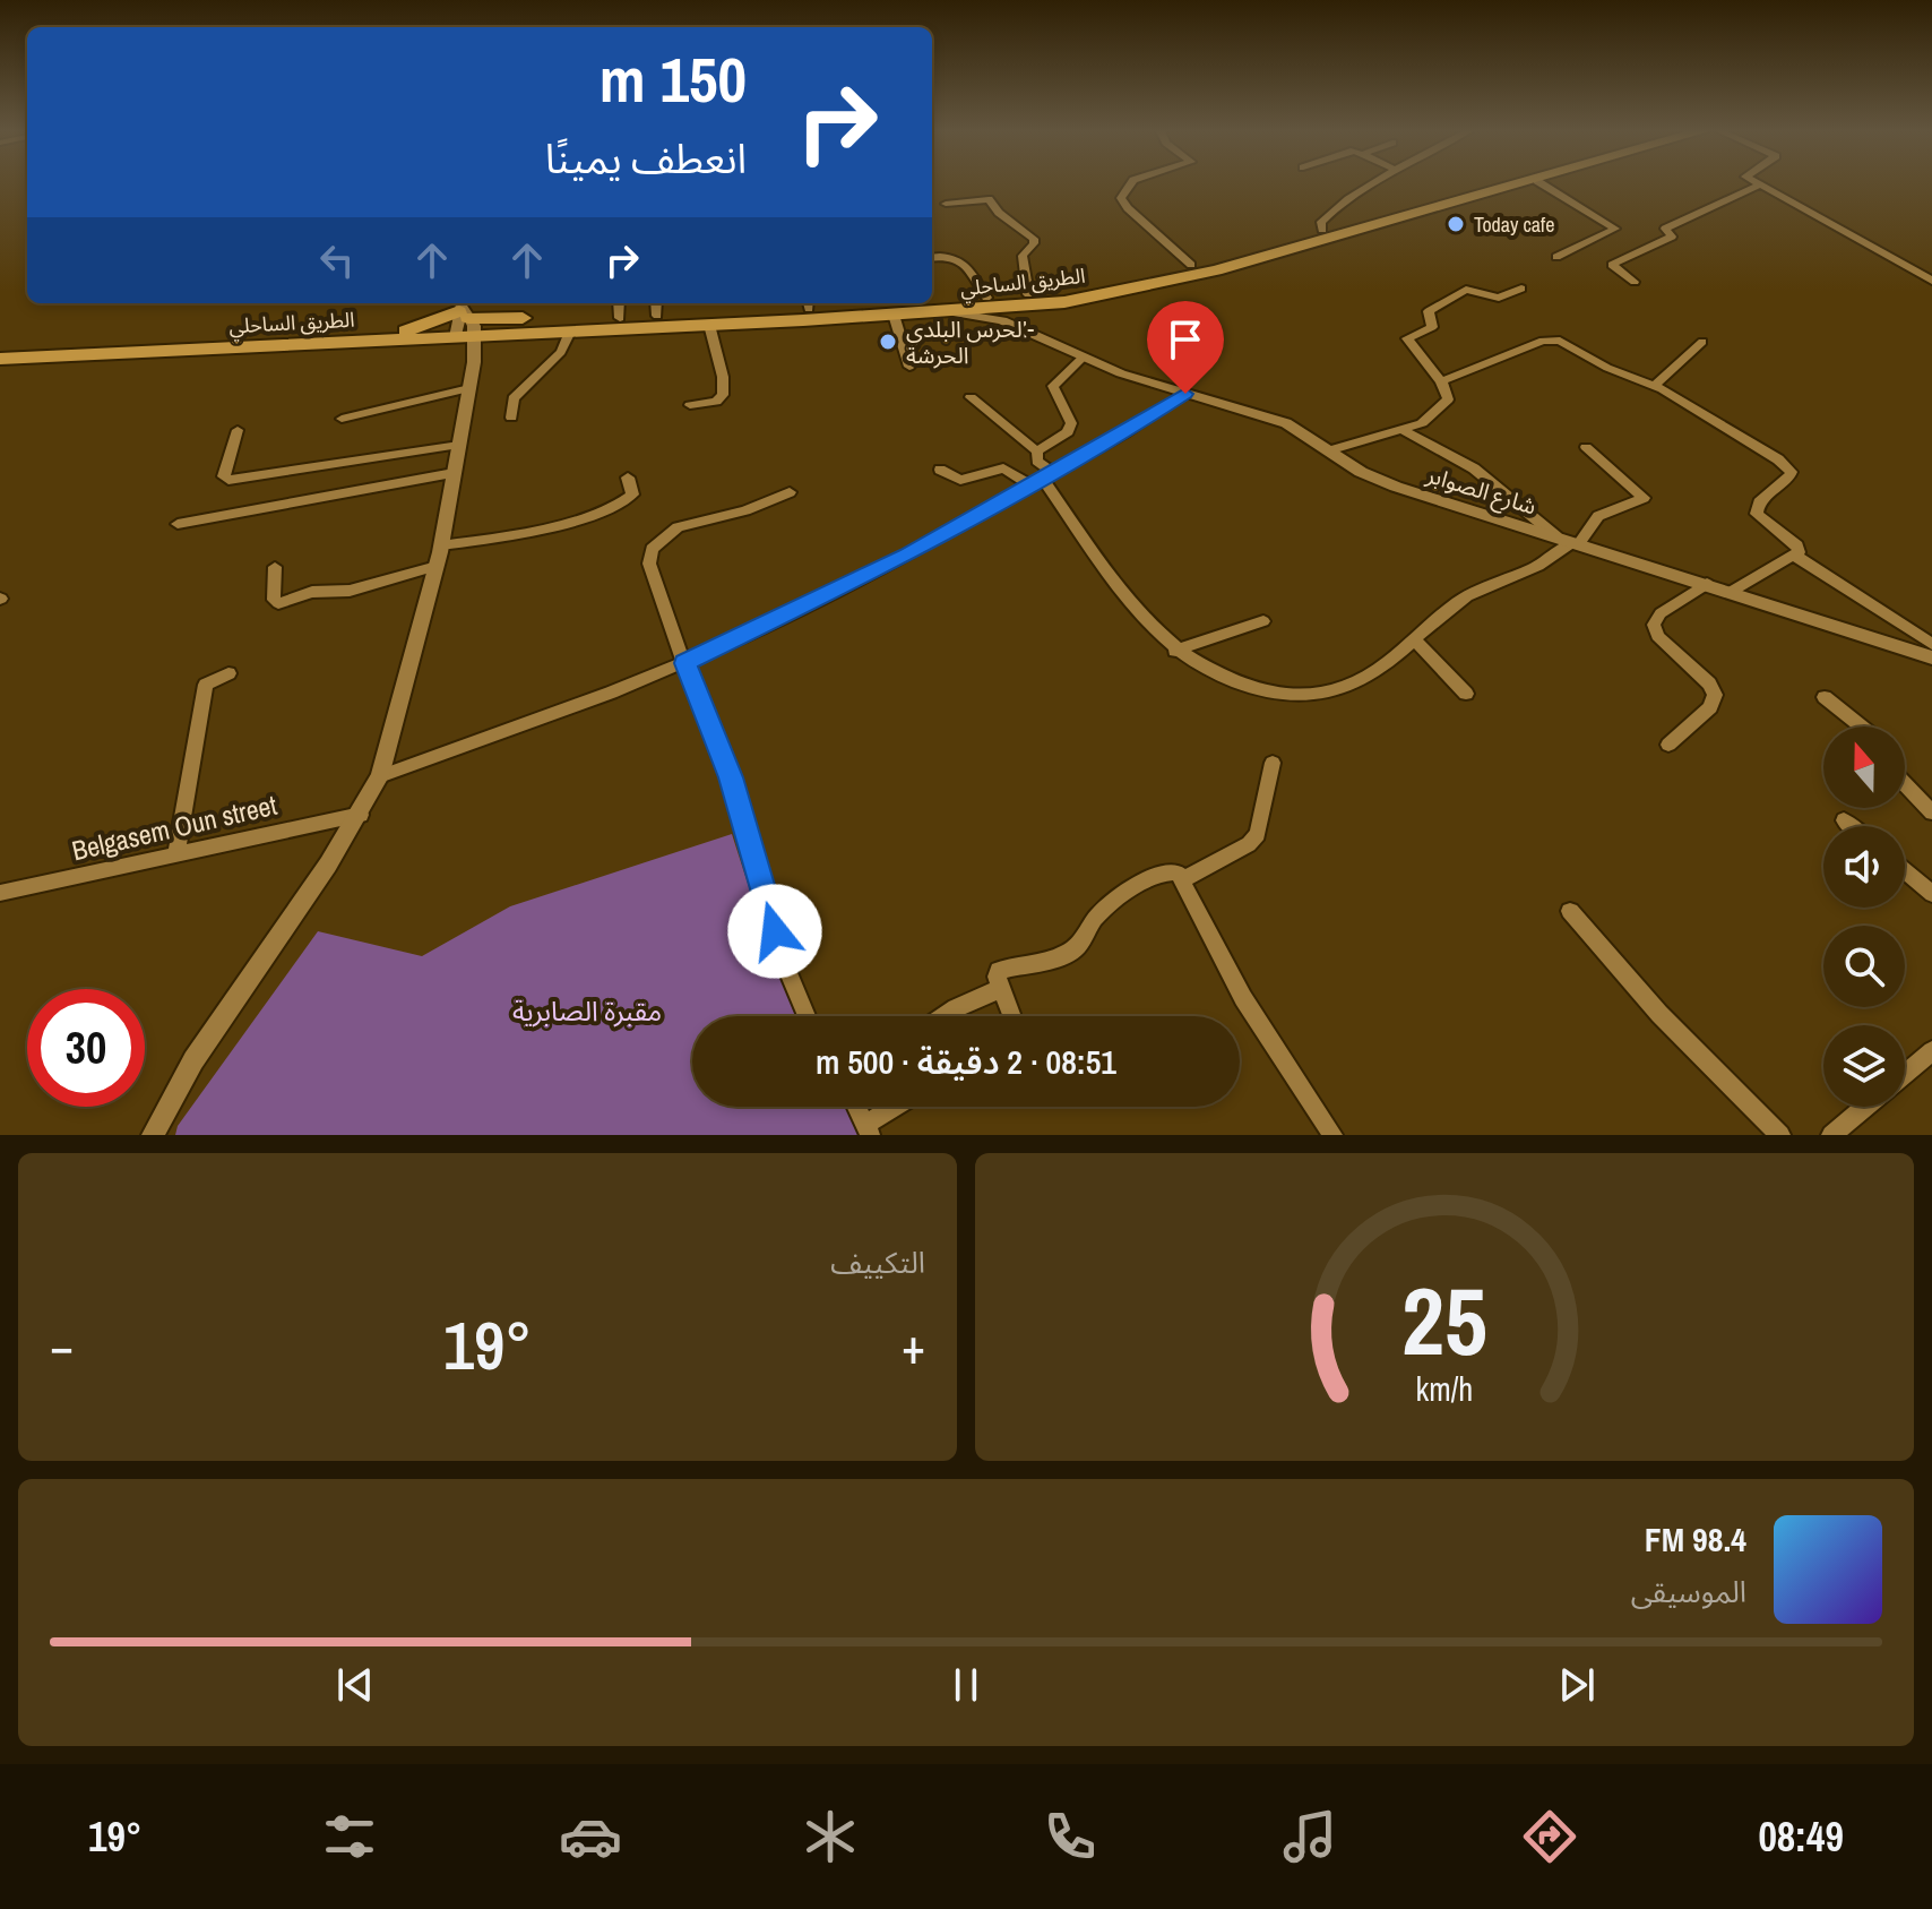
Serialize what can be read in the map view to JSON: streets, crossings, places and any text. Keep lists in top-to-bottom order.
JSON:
{
  "streets": {
    "highway": ["الطريق الساحلي"],
    "street": ["شارع الصوابر", "Belgasem Oun street"]
  },
  "crossings": [
    ["الطريق الساحلي", "شارع الصوابر"]
  ],
  "parks": ["مقبرة الصابرية"],
  "places": ["Today cafe", "الحرس البلدي- الحرشة"],
  "north": "top",
  "page": {
    "turn": ["150 m", "انعطف يمينًا"],
    "limit": "30",
    "trip": "08:51 · 2 دقيقة · 500 m",
    "tile": "التكييف",
    "heat": ["−", "19°", "+"],
    "song": ["98.4 FM", "الموسيقى"],
    "tabs": ["08:49", "19°"],
    "gauge": ["25", "km/h"]
  }
}
